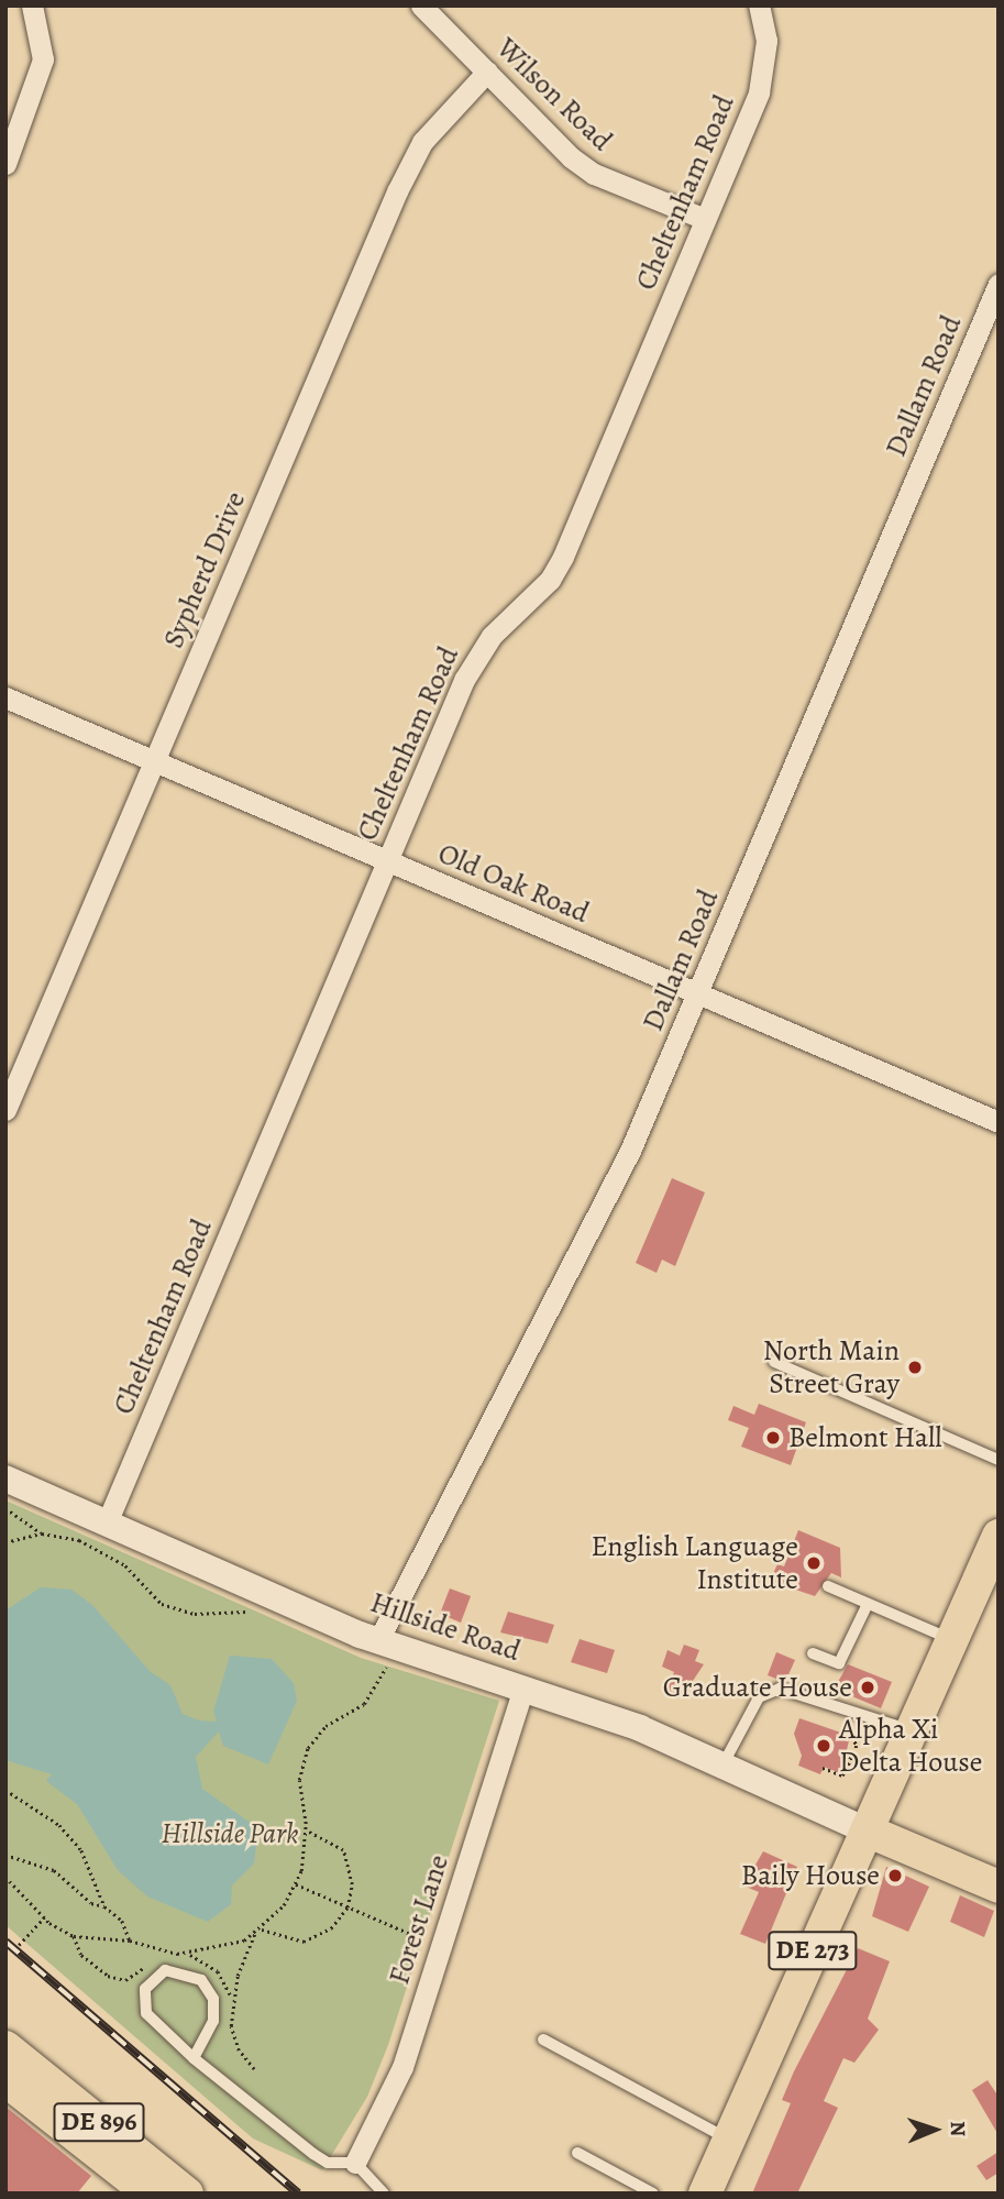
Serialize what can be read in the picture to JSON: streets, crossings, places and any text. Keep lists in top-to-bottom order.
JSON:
{
  "streets": {
    "main road": ["DE 273", "DE 896"],
    "street": [
      "Wilson Road",
      "Cheltenham Road",
      "Dallam Road",
      "Sypherd Drive",
      "Old Oak Road",
      "Hillside Road",
      "Forest Lane"
    ]
  },
  "crossings": [
    ["Wilson Road", "Cheltenham Road"],
    ["Wilson Road", "Sypherd Drive"],
    ["Cheltenham Road", "Old Oak Road"],
    ["Cheltenham Road", "Hillside Road"],
    ["Dallam Road", "Old Oak Road"],
    ["Dallam Road", "Hillside Road"],
    ["Sypherd Drive", "Old Oak Road"],
    ["Hillside Road", "Forest Lane"],
    ["Hillside Road", "DE 273"]
  ],
  "parks": ["Hillside Park"],
  "places": [
    "North Main Street Gray",
    "Belmont Hall",
    "English Language Institute",
    "Graduate House",
    "Alpha Xi Delta House",
    "Baily House"
  ],
  "north": "right"
}
